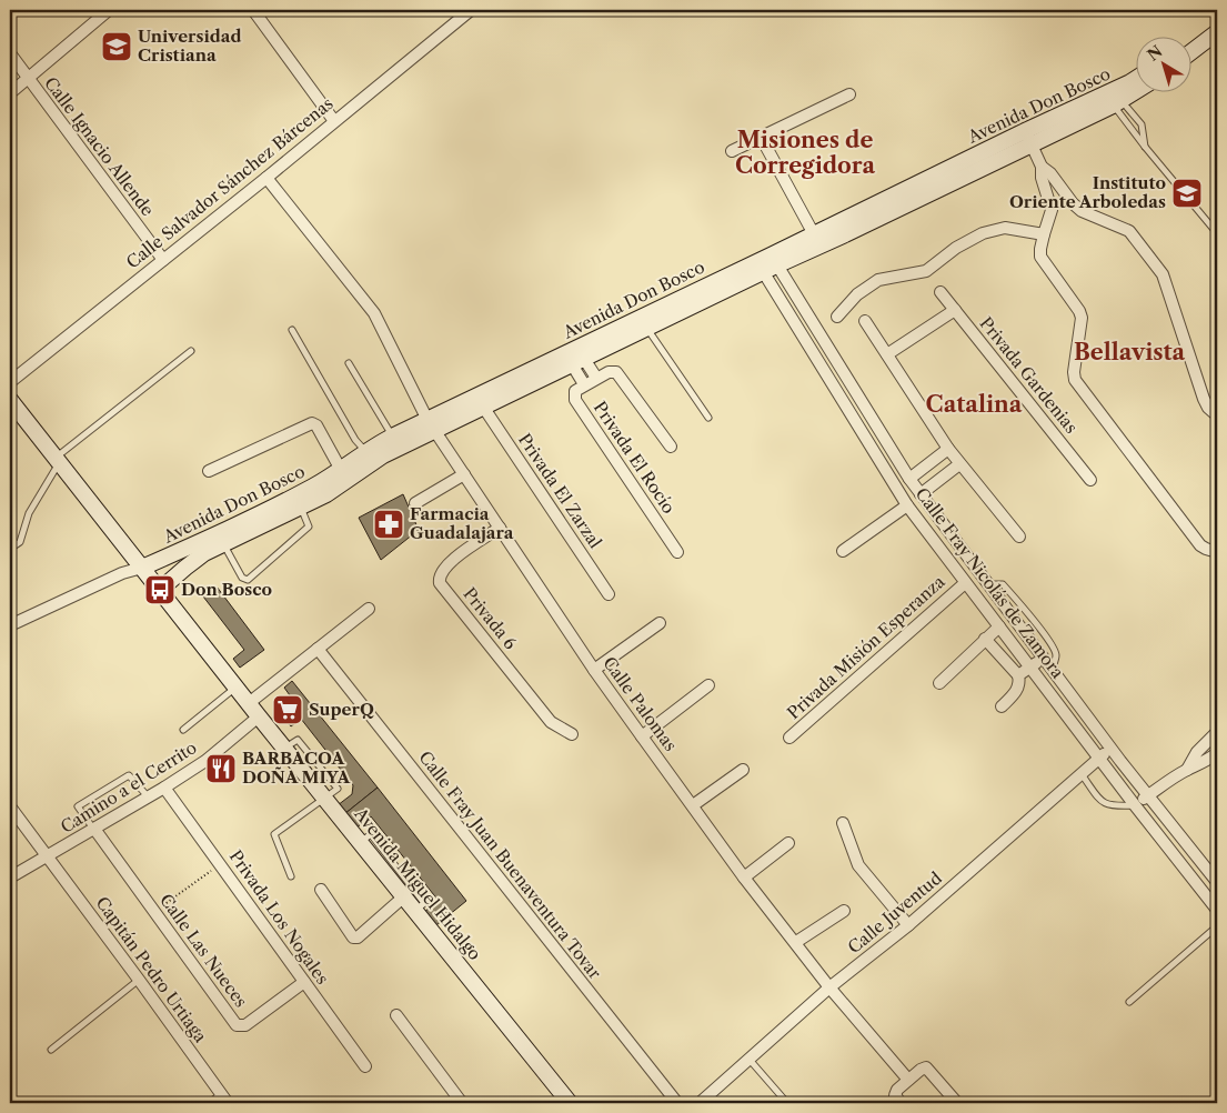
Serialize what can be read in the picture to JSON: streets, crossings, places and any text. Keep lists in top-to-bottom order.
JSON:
{
  "streets": {
    "street": [
      "Avenida Don Bosco",
      "Calle Ignacio Allende",
      "Calle Salvador Sánchez Bárcenas",
      "Privada Gardenias",
      "Privada El Rocío",
      "Privada El Zarzal",
      "Calle Fray Nicolás de Zamora",
      "Privada 6",
      "Privada Misión Esperanza",
      "Calle Palomas",
      "Camino a el Cerrito",
      "Calle Fray Juan Buenaventura Tovar",
      "Avenida Miguel Hidalgo",
      "Calle Juventud",
      "Privada Los Nogales",
      "Calle Las Nueces",
      "Capitán Pedro Urtiaga"
    ]
  },
  "crossings": [
    ["Avenida Don Bosco", "Privada El Rocío"],
    ["Avenida Don Bosco", "Privada El Zarzal"],
    ["Avenida Don Bosco", "Calle Fray Nicolás de Zamora"],
    ["Avenida Don Bosco", "Calle Palomas"],
    ["Avenida Don Bosco", "Avenida Miguel Hidalgo"],
    ["Calle Ignacio Allende", "Calle Salvador Sánchez Bárcenas"],
    ["Calle Salvador Sánchez Bárcenas", "Calle Palomas"],
    ["Calle Fray Nicolás de Zamora", "Privada Misión Esperanza"],
    ["Calle Fray Nicolás de Zamora", "Calle Juventud"],
    ["Privada 6", "Calle Palomas"],
    ["Calle Palomas", "Calle Juventud"],
    ["Camino a el Cerrito", "Avenida Miguel Hidalgo"],
    ["Camino a el Cerrito", "Privada Los Nogales"],
    ["Camino a el Cerrito", "Calle Las Nueces"],
    ["Camino a el Cerrito", "Capitán Pedro Urtiaga"],
    ["Privada Los Nogales", "Calle Las Nueces"]
  ],
  "districts": ["Misiones de Corregidora", "Bellavista", "Catalina"],
  "places": {
    "school or university": ["Universidad Cristiana", "Instituto Oriente Arboledas"],
    "pharmacy": ["Farmacia Guadalajara"],
    "bus stop": ["Don Bosco"],
    "supermarket": ["SuperQ"],
    "restaurant": ["BARBACOA DOÑA MIYA"]
  },
  "north": "top left"
}
